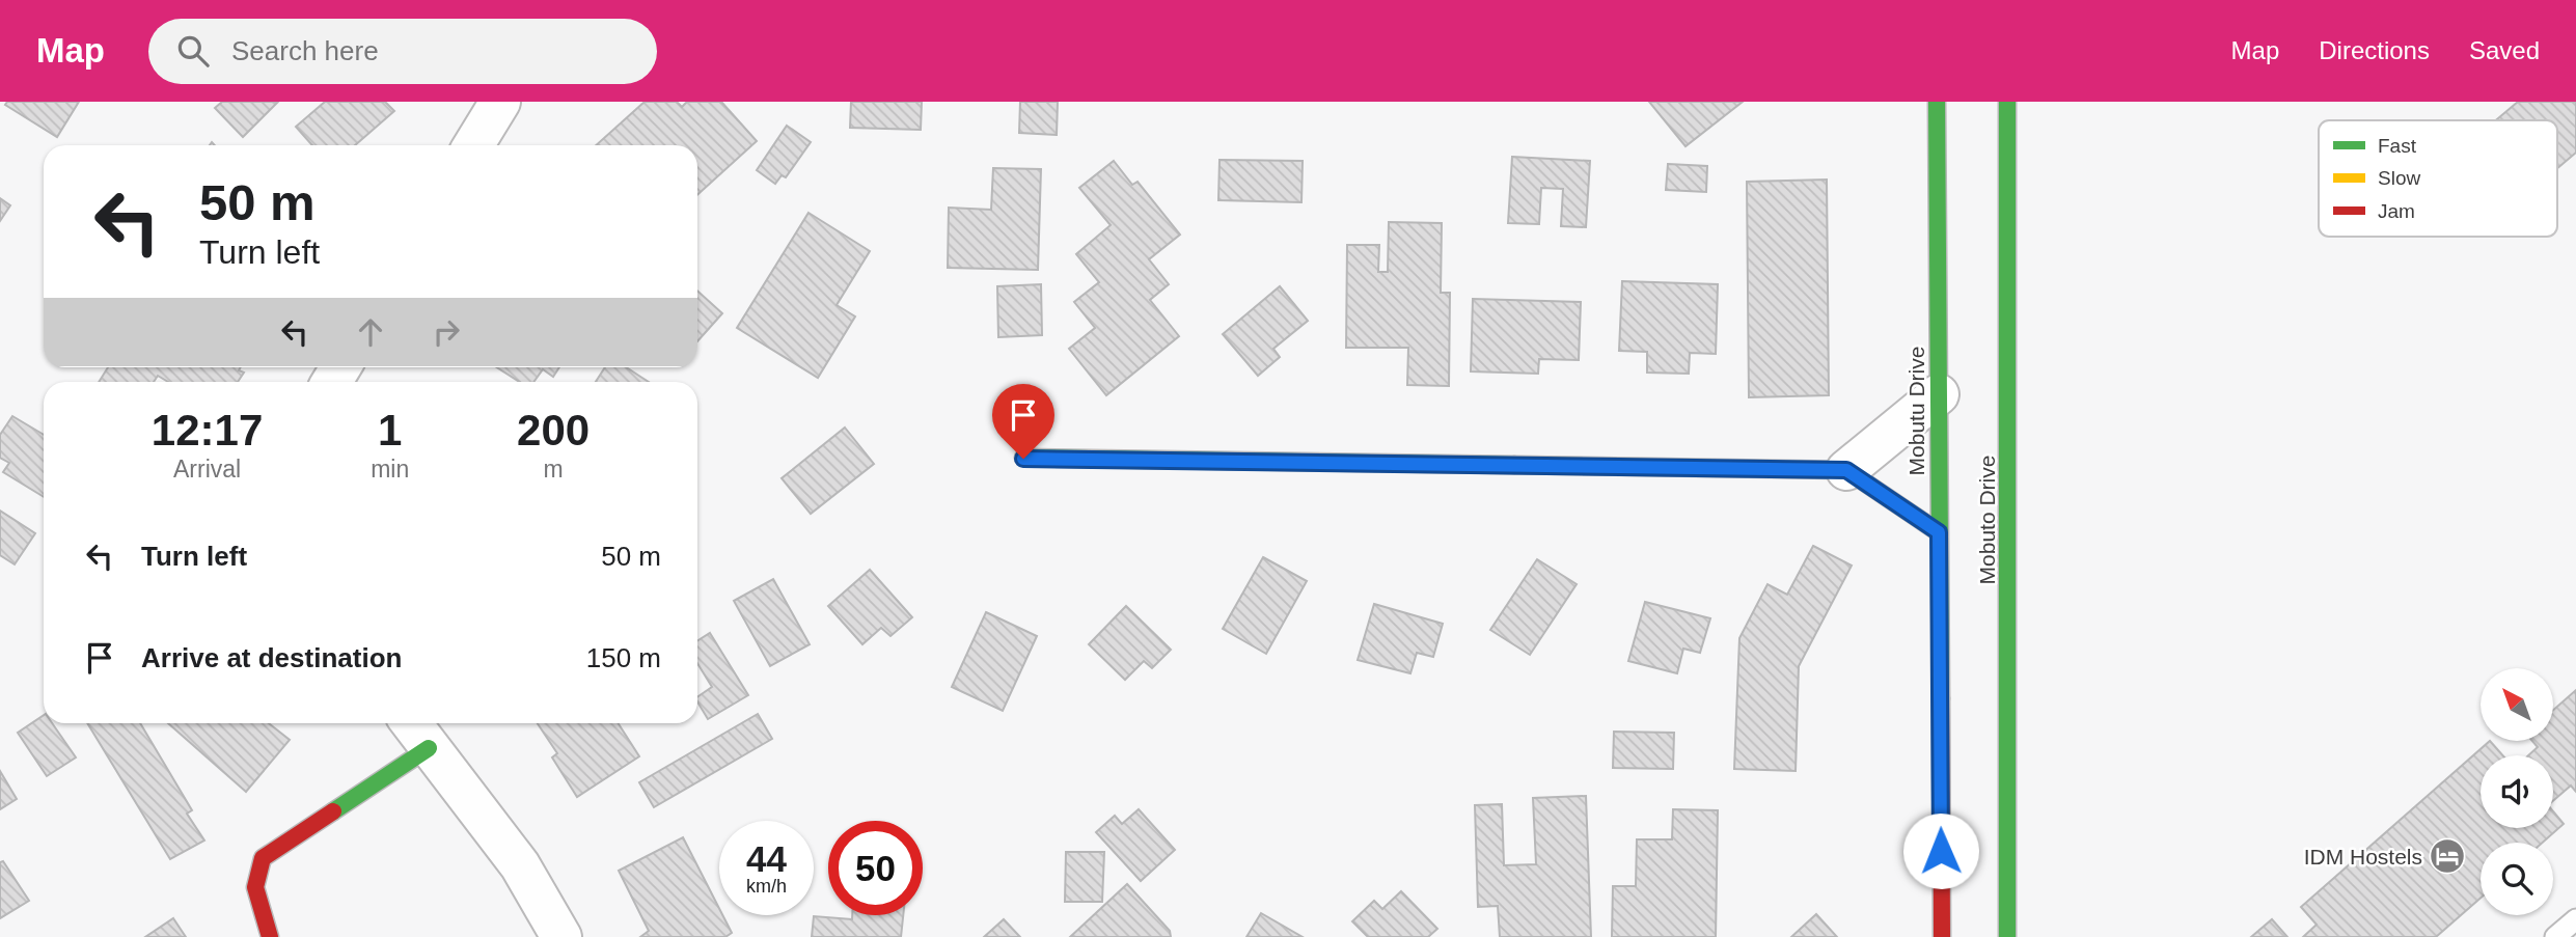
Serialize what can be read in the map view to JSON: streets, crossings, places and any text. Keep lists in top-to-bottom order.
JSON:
{
  "streets": {
    "main road": ["Mobutu Drive", "Mobuto Drive"]
  },
  "places": {
    "hotel": ["IDM Hostels"]
  },
  "legend": ["Fast", "Slow", "Jam"],
  "north": "top left",
  "page": {
    "header": "Map",
    "search": "Search here",
    "nav": ["Map", "Directions", "Saved"],
    "turn": ["50 m", "Turn left"],
    "eta": [
      "12:17",
      "Arrival",
      "1",
      "min",
      "200",
      "m"
    ],
    "list": [
      {
        "name": "Turn left",
        "value": "50 m"
      },
      {
        "name": "Arrive at destination",
        "value": "150 m"
      }
    ],
    "speed": "44 km/h",
    "limit": "50"
  }
}
